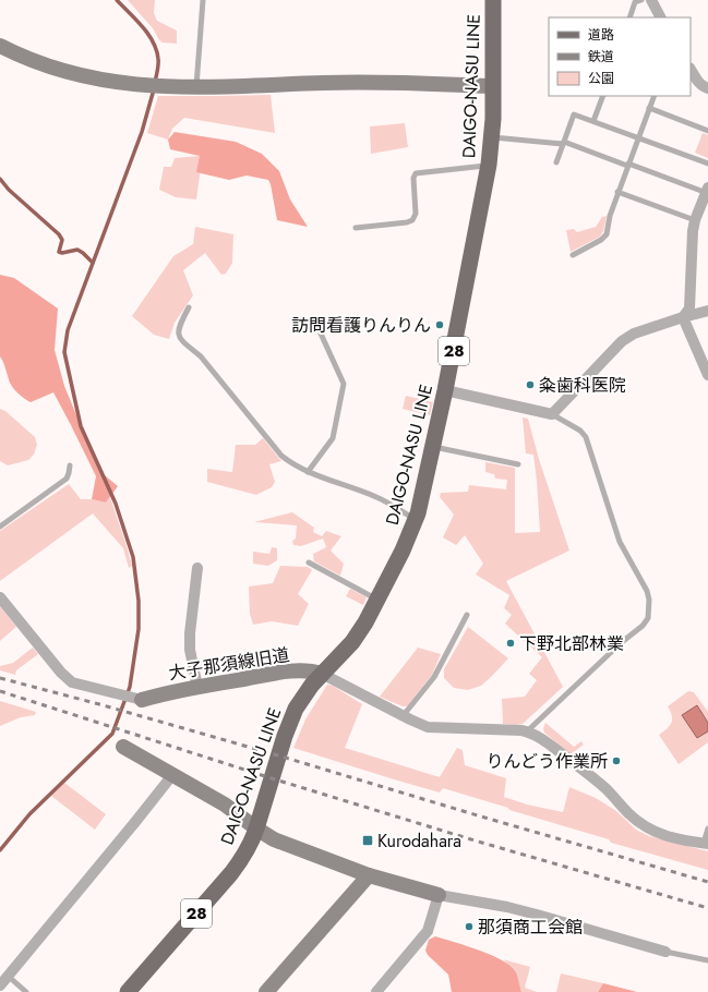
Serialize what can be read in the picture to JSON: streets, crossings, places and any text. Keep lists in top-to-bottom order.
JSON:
{
  "streets": {
    "main road": ["DAIGO-NASU LINE", "28"],
    "street": ["大子那須線旧道"]
  },
  "crossings": [
    ["DAIGO-NASU LINE", "大子那須線旧道"]
  ],
  "places": {
    "other": [
      "訪問看護りんりん",
      "粂歯科医院",
      "下野北部林業",
      "りんどう作業所",
      "那須商工会館"
    ],
    "transit": ["Kurodahara"]
  },
  "legend": ["道路", "鉄道", "公園"]
}
